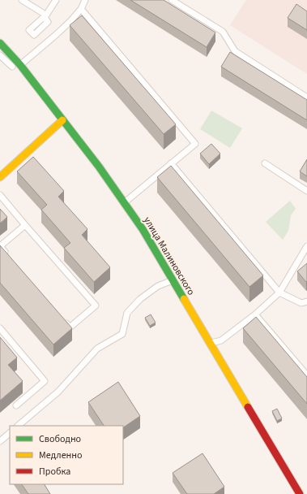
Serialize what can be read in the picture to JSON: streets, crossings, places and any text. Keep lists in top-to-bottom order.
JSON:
{
  "streets": {
    "street": ["улица Малиновского"]
  },
  "legend": ["Свободно", "Медленно", "Пробка"]
}
